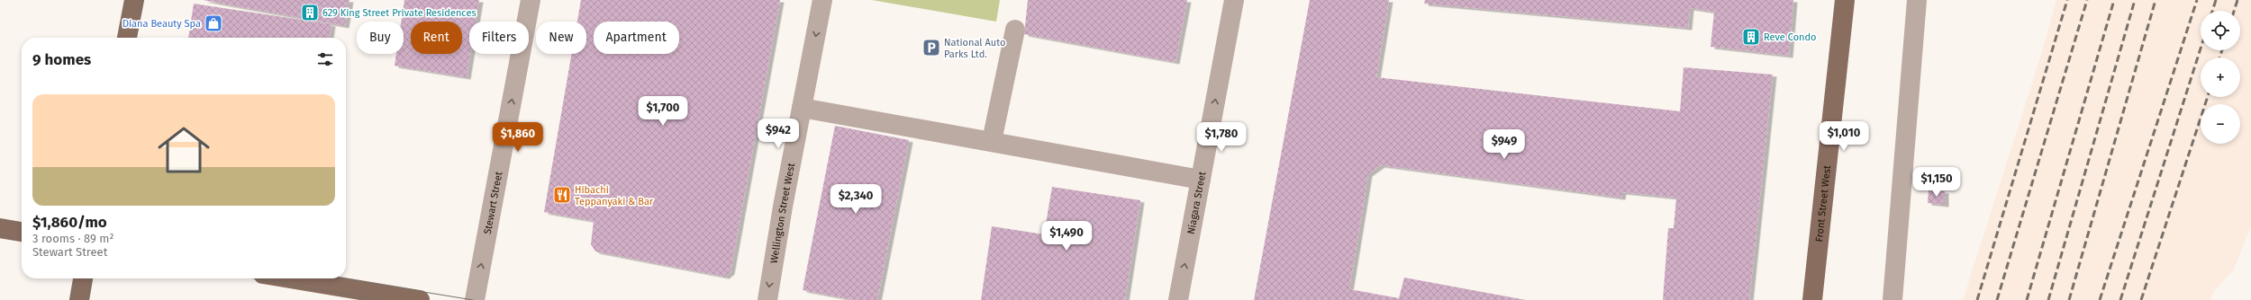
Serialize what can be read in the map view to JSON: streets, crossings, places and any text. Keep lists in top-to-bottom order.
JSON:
{
  "streets": {
    "main road": ["Front Street West"],
    "street": ["Stewart Street", "Niagara Street", "Wellington Street West"]
  },
  "one_way": ["Stewart Street", "Niagara Street", "Wellington Street West"],
  "places": {
    "building": ["629 King Street Private Residences", "Reve Condo"],
    "shop": ["Diana Beauty Spa"],
    "parking": ["National Auto Parks Ltd."],
    "restaurant": ["Hibachi Teppanyaki & Bar"]
  },
  "page": {
    "map_buttons": ["+", "−"],
    "chip": [
      "Buy",
      "Rent",
      "Filters",
      "New",
      "Apartment"
    ],
    "heading": "9 homes",
    "list": [
      {
        "name": "$1,860/mo",
        "note": "3 rooms · 89 m² · Stewart Street"
      }
    ],
    "price": [
      "$1,700",
      "$942",
      "$1,010",
      "$1,860",
      "$1,780",
      "$949",
      "$1,150",
      "$2,340",
      "$1,490"
    ]
  }
}
